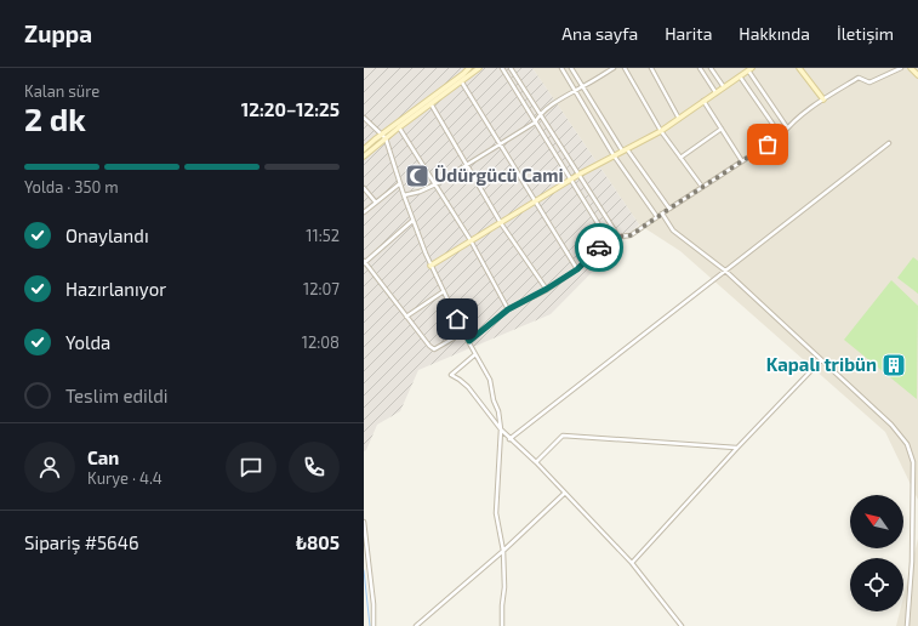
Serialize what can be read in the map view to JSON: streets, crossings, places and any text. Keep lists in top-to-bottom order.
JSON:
{
  "places": {
    "mosque": ["Üdürgücü Cami"],
    "building": ["Kapalı tribün"]
  },
  "north": "top left",
  "page": {
    "header": "Zuppa",
    "nav": [
      "Ana sayfa",
      "Harita",
      "Hakkında",
      "İletişim"
    ],
    "heading": ["2 dk", "Kalan süre", "12:20–12:25"],
    "panel": [
      "Can",
      "Kurye · 4.4",
      "Sipariş #5646",
      "₺805"
    ],
    "bar": "Yolda · 350 m",
    "list": [
      ["Onaylandı", "11:52"],
      ["Hazırlanıyor", "12:07"],
      ["Yolda", "12:08"],
      "Teslim edildi"
    ]
  }
}
